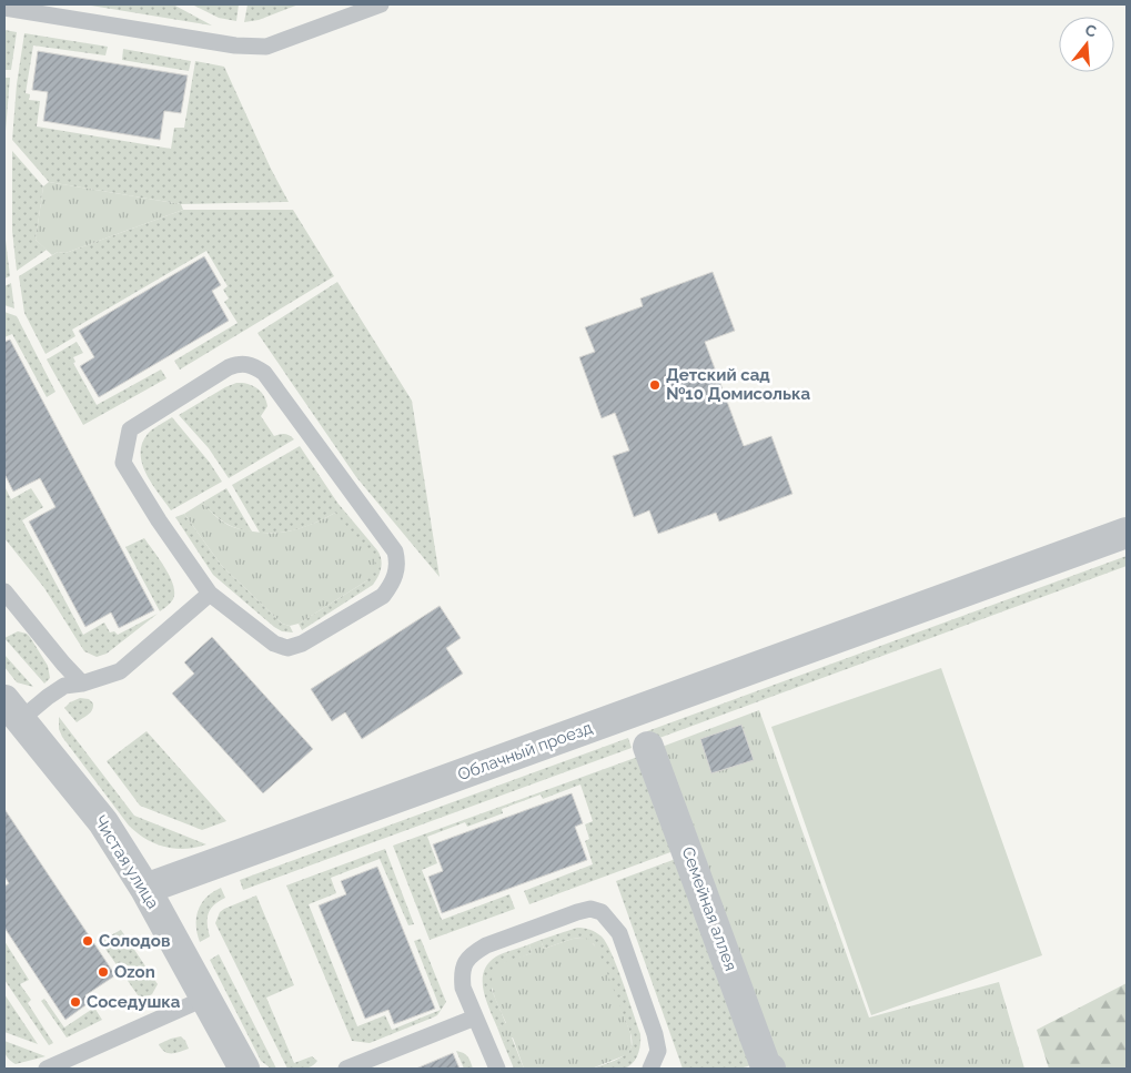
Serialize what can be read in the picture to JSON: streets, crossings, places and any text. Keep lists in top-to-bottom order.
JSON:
{
  "streets": {
    "street": ["Облачный проезд", "Чистая улица", "Семейная аллея"]
  },
  "crossings": [
    ["Облачный проезд", "Чистая улица"]
  ],
  "places": [
    "Детский сад №10 Домисолька",
    "Солодов",
    "Ozon",
    "Соседушка"
  ],
  "north": "top"
}
